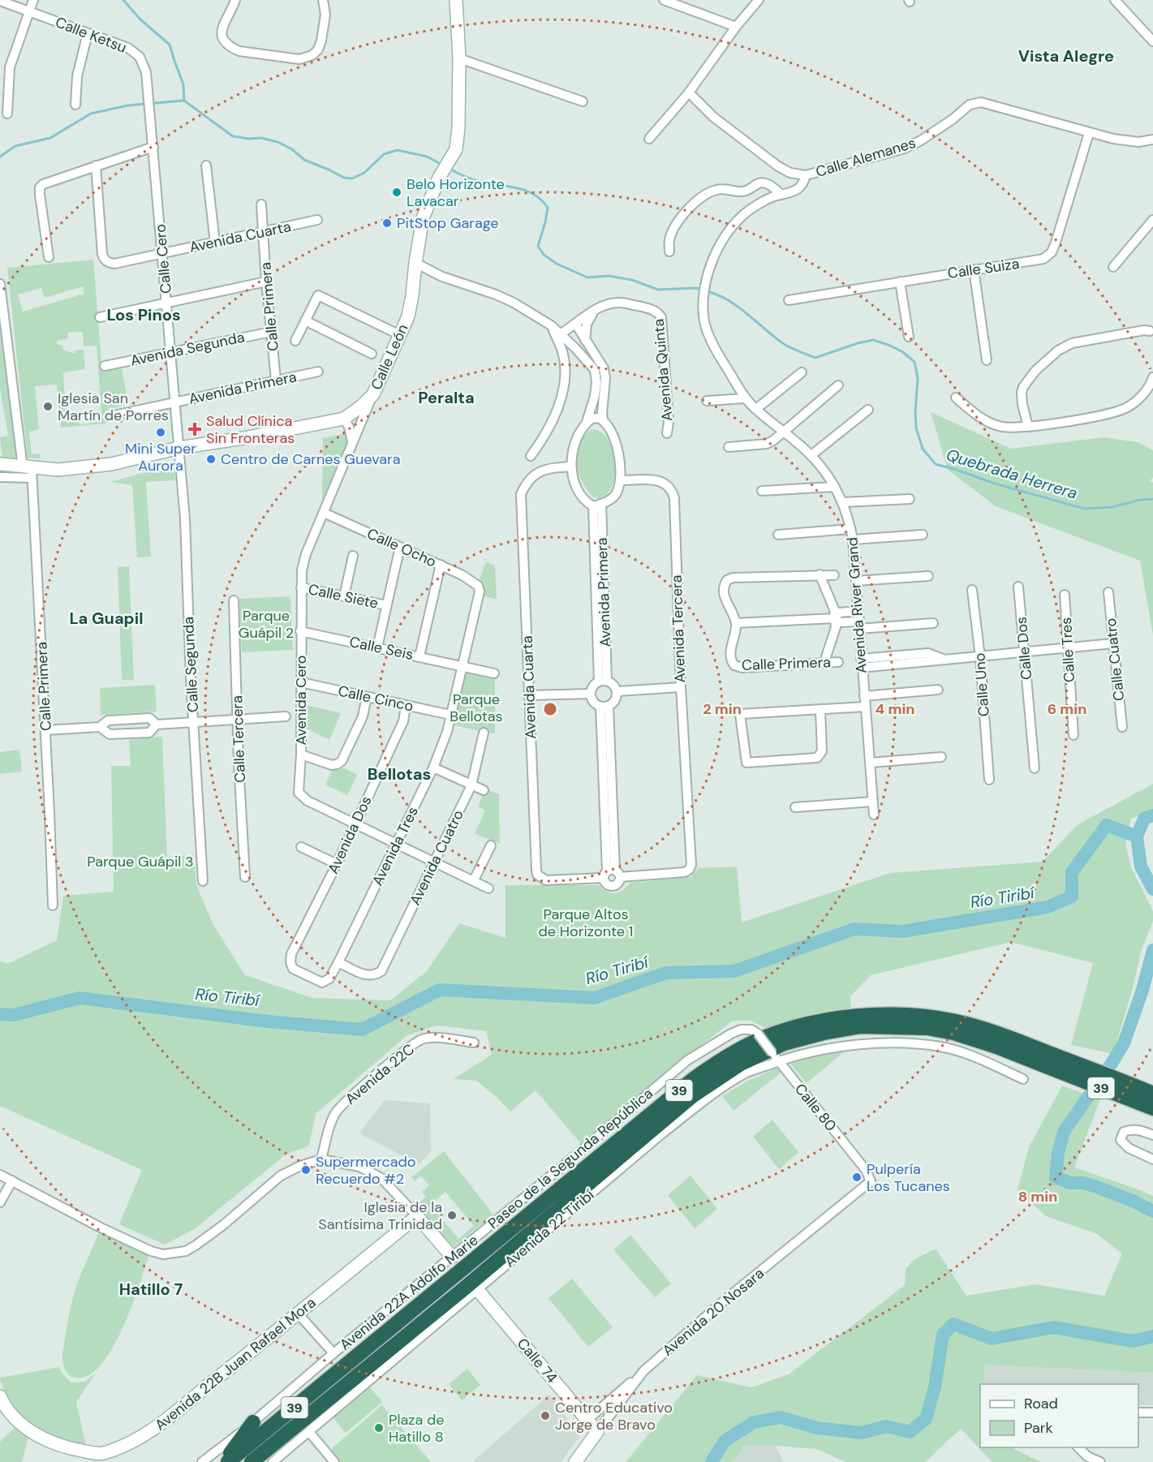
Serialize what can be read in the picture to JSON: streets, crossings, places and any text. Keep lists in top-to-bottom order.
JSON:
{
  "streets": {
    "highway": ["39", "Paseo de la Segunda República"],
    "street": [
      "Calle Ketsu",
      "Calle Alemanes",
      "Avenida Cuarta",
      "Calle Cero",
      "Calle Suiza",
      "Calle Primera",
      "Avenida Segunda",
      "Calle León",
      "Avenida Quinta",
      "Avenida Primera",
      "Calle Ocho",
      "Calle Siete",
      "Avenida River Grand",
      "Avenida Tercera",
      "Calle Seis",
      "Calle Dos",
      "Calle Tres",
      "Calle Cuatro",
      "Calle Segunda",
      "Calle Uno",
      "Calle Cinco",
      "Avenida Cero",
      "Calle Tercera",
      "Avenida Dos",
      "Avenida Tres",
      "Avenida Cuatro",
      "Avenida 22C",
      "Calle 80",
      "Avenida 22 Tiribí",
      "Avenida 22A Adolfo Marie",
      "Avenida 20 Nosara",
      "Calle 74",
      "Avenida 22B Juan Rafael Mora"
    ]
  },
  "crossings": [
    ["Calle Ketsu", "Calle Cero"],
    ["Calle Alemanes", "Calle Suiza"],
    ["Calle Alemanes", "Avenida River Grand"],
    ["Avenida Cuarta", "Calle Cero"],
    ["Avenida Cuarta", "Calle Primera"],
    ["Avenida Cuarta", "Avenida Tercera"],
    ["Calle Cero", "Avenida Segunda"],
    ["Calle Cero", "Calle León"],
    ["Calle Cero", "Avenida Primera"],
    ["Calle Cero", "Calle Segunda"],
    ["Calle Primera", "Avenida Segunda"],
    ["Calle Primera", "Calle León"],
    ["Calle Primera", "Avenida Primera"],
    ["Calle León", "Calle Segunda"],
    ["Calle León", "Avenida Cero"],
    ["Calle Ocho", "Avenida Cero"],
    ["Calle Ocho", "Avenida Tres"],
    ["Calle Siete", "Avenida Cero"],
    ["Calle Seis", "Avenida Cero"],
    ["Calle Seis", "Avenida Tres"],
    ["Calle Cinco", "Avenida Cero"],
    ["Calle Cinco", "Avenida Dos"],
    ["Calle Cinco", "Avenida Tres"],
    ["Avenida Cero", "Avenida Dos"],
    ["Avenida Dos", "Avenida Tres"],
    ["Avenida Dos", "Avenida Cuatro"],
    ["Avenida Tres", "Avenida Cuatro"],
    ["Calle 80", "Avenida 22 Tiribí"],
    ["Calle 80", "Avenida 22A Adolfo Marie"],
    ["Calle 80", "Avenida 20 Nosara"],
    ["Paseo de la Segunda República", "Avenida 22 Tiribí"],
    ["Paseo de la Segunda República", "Calle 74"],
    ["Avenida 22 Tiribí", "Calle 74"],
    ["Avenida 20 Nosara", "Calle 74"]
  ],
  "districts": [
    "Vista Alegre",
    "Los Pinos",
    "Peralta",
    "La Guapil",
    "Bellotas",
    "Hatillo 7"
  ],
  "water": ["Quebrada Herrera", "Río Tiribí"],
  "parks": [
    "Parque Guápil 2",
    "Parque Bellotas",
    "Parque Guápil 3",
    "Parque Altos de Horizonte 1"
  ],
  "places": {
    "other": [
      "Belo Horizonte Lavacar",
      "PitStop Garage",
      "Iglesia San Martín de Porres",
      "Mini Super Aurora",
      "Centro de Carnes Guevara",
      "Supermercado Recuerdo #2",
      "Pulpería Los Tucanes",
      "Iglesia de la Santísima Trinidad",
      "Centro Educativo Jorge de Bravo",
      "Plaza de Hatillo 8"
    ],
    "health": ["Salud Clínica Sin Fronteras"]
  },
  "legend": ["Road", "Park"],
  "rings": [
    "2 min",
    "4 min",
    "6 min",
    "8 min"
  ]
}
